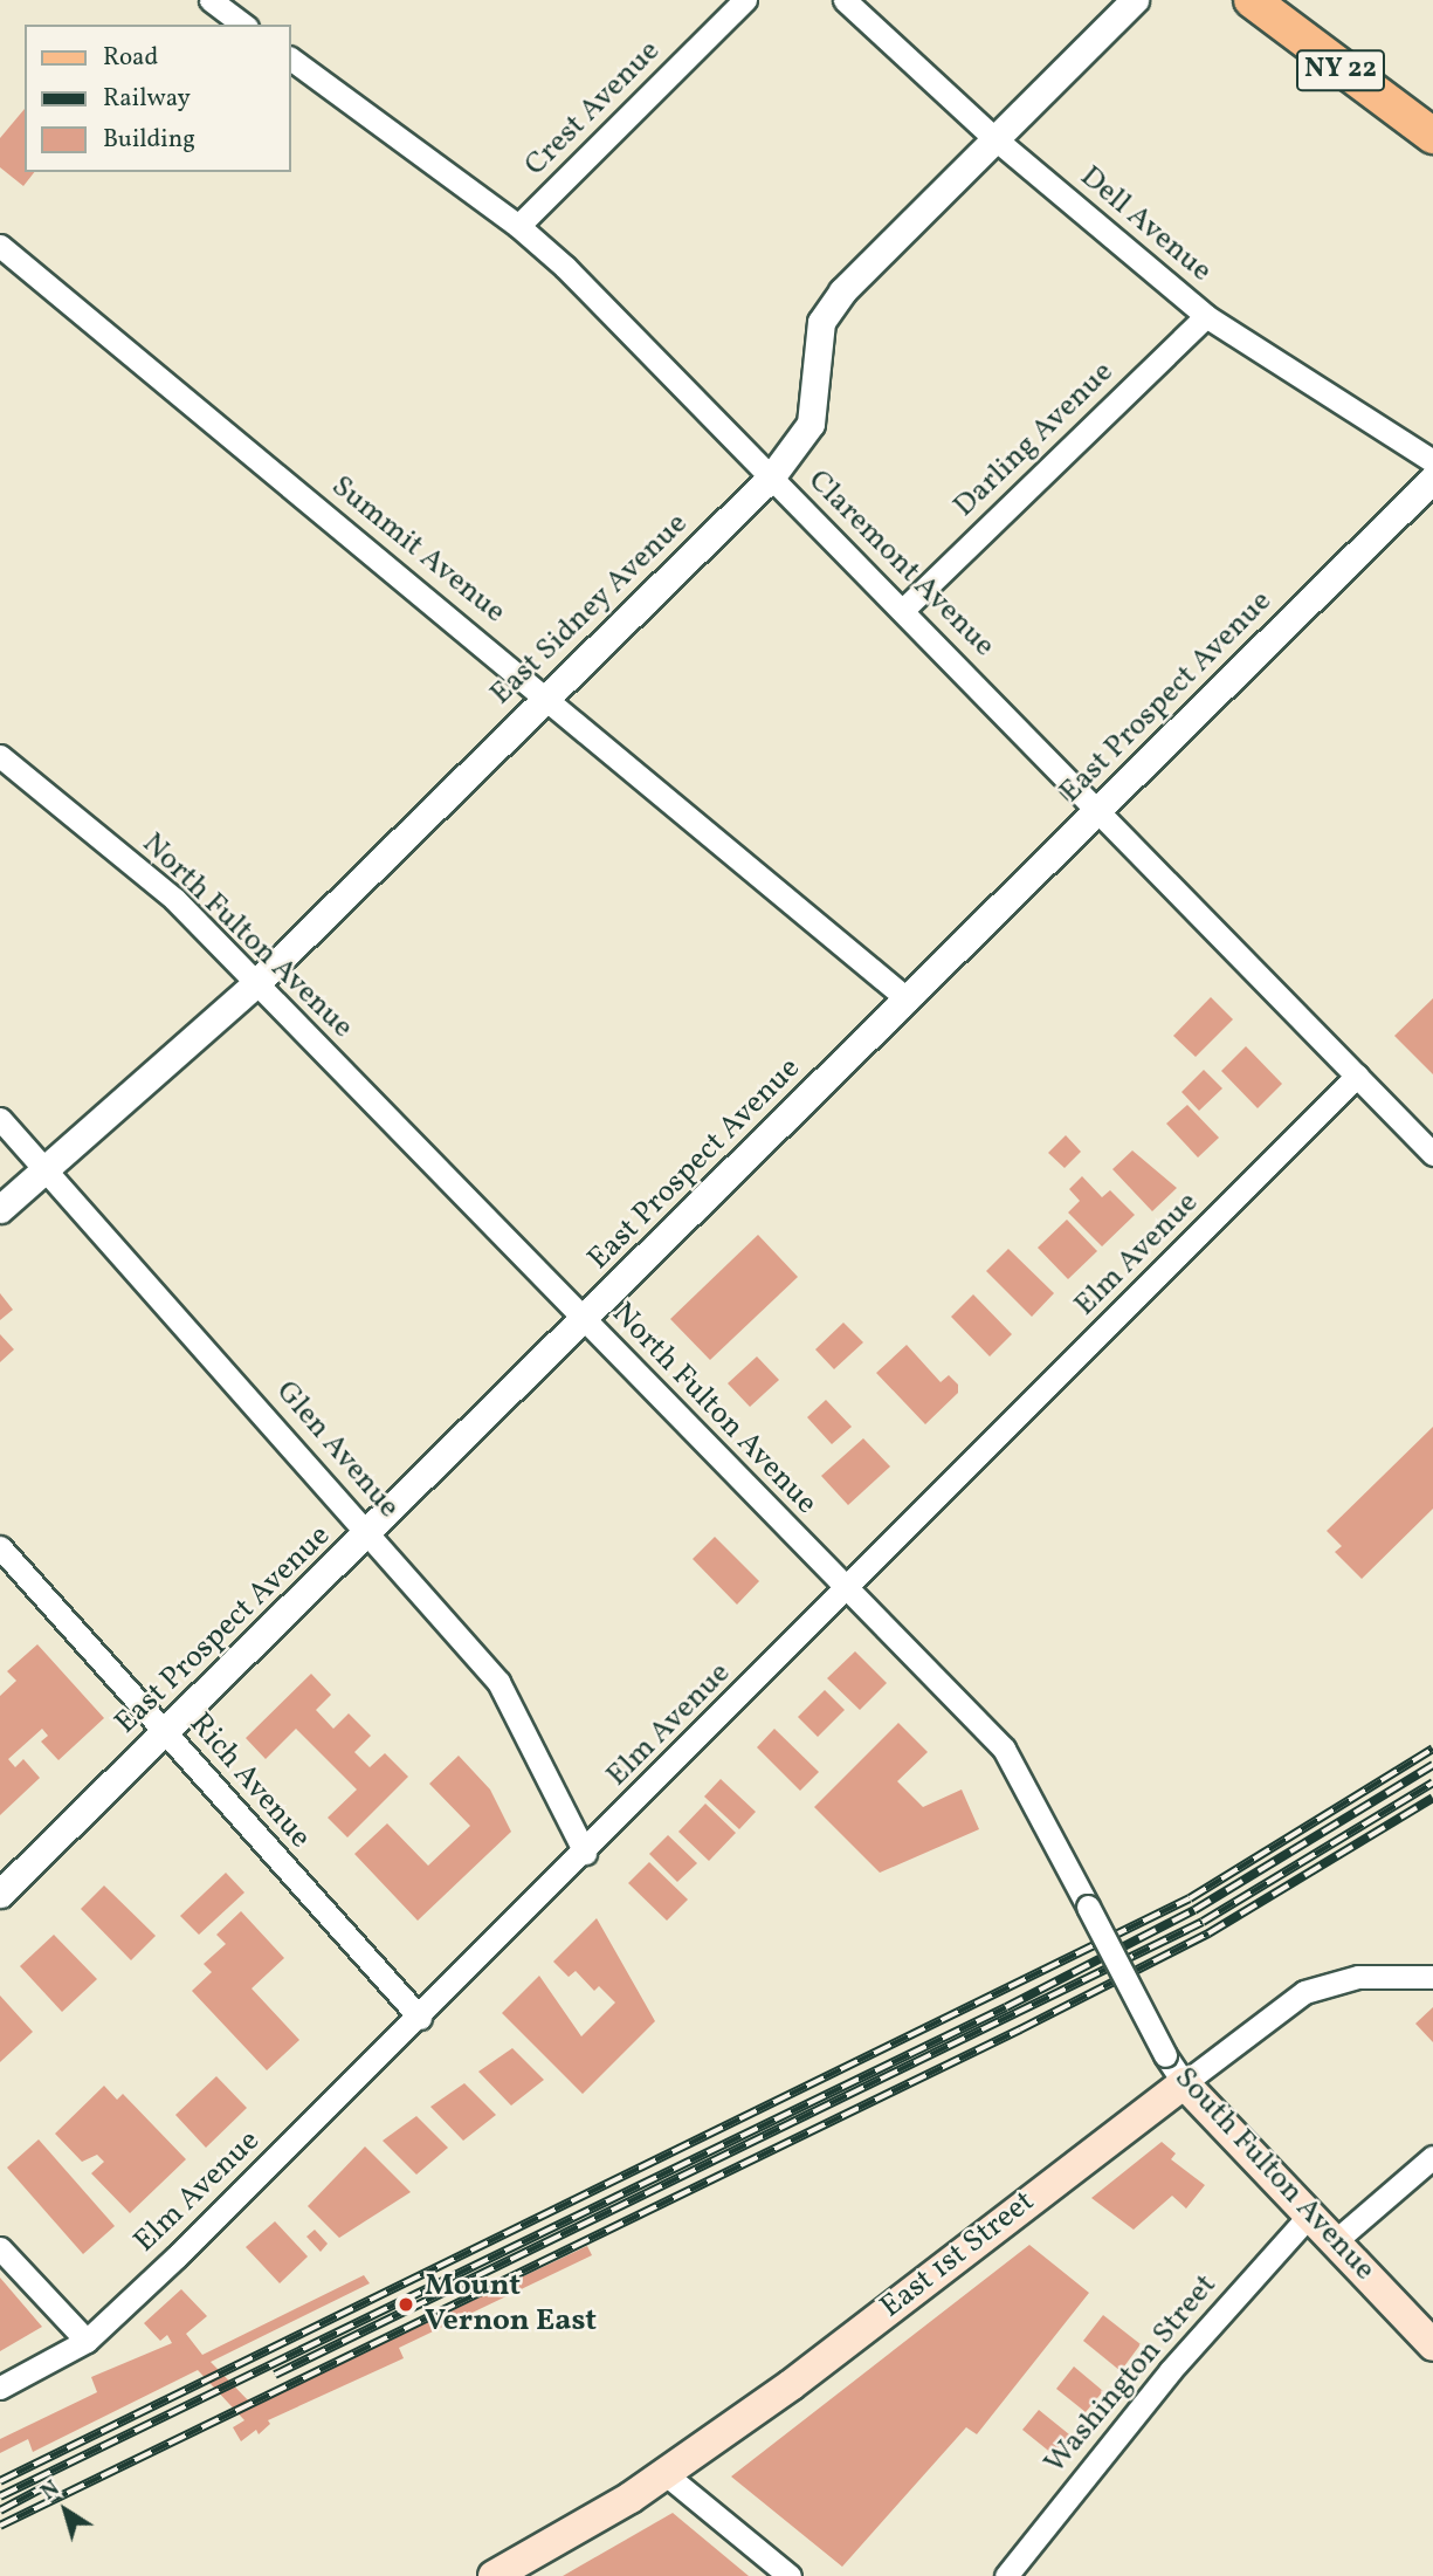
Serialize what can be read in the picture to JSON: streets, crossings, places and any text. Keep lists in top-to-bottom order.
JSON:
{
  "streets": {
    "main road": ["NY 22", "South Fulton Avenue", "East 1st Street"],
    "street": [
      "Crest Avenue",
      "Dell Avenue",
      "Darling Avenue",
      "Summit Avenue",
      "Claremont Avenue",
      "East Sidney Avenue",
      "East Prospect Avenue",
      "North Fulton Avenue",
      "Elm Avenue",
      "Glen Avenue",
      "Rich Avenue",
      "Washington Street"
    ]
  },
  "crossings": [
    ["Crest Avenue", "Claremont Avenue"],
    ["Dell Avenue", "Darling Avenue"],
    ["Dell Avenue", "East Sidney Avenue"],
    ["Darling Avenue", "Claremont Avenue"],
    ["Summit Avenue", "East Sidney Avenue"],
    ["Summit Avenue", "East Prospect Avenue"],
    ["Claremont Avenue", "East Sidney Avenue"],
    ["Claremont Avenue", "East Prospect Avenue"],
    ["Claremont Avenue", "Elm Avenue"],
    ["East Sidney Avenue", "North Fulton Avenue"],
    ["East Sidney Avenue", "Glen Avenue"],
    ["East Prospect Avenue", "North Fulton Avenue"],
    ["East Prospect Avenue", "Glen Avenue"],
    ["East Prospect Avenue", "Rich Avenue"],
    ["North Fulton Avenue", "Elm Avenue"],
    ["North Fulton Avenue", "South Fulton Avenue"],
    ["Elm Avenue", "Glen Avenue"],
    ["Elm Avenue", "Rich Avenue"],
    ["South Fulton Avenue", "East 1st Street"],
    ["South Fulton Avenue", "Washington Street"]
  ],
  "places": ["Mount Vernon East"],
  "legend": ["Road", "Railway", "Building"],
  "north": "top left"
}
